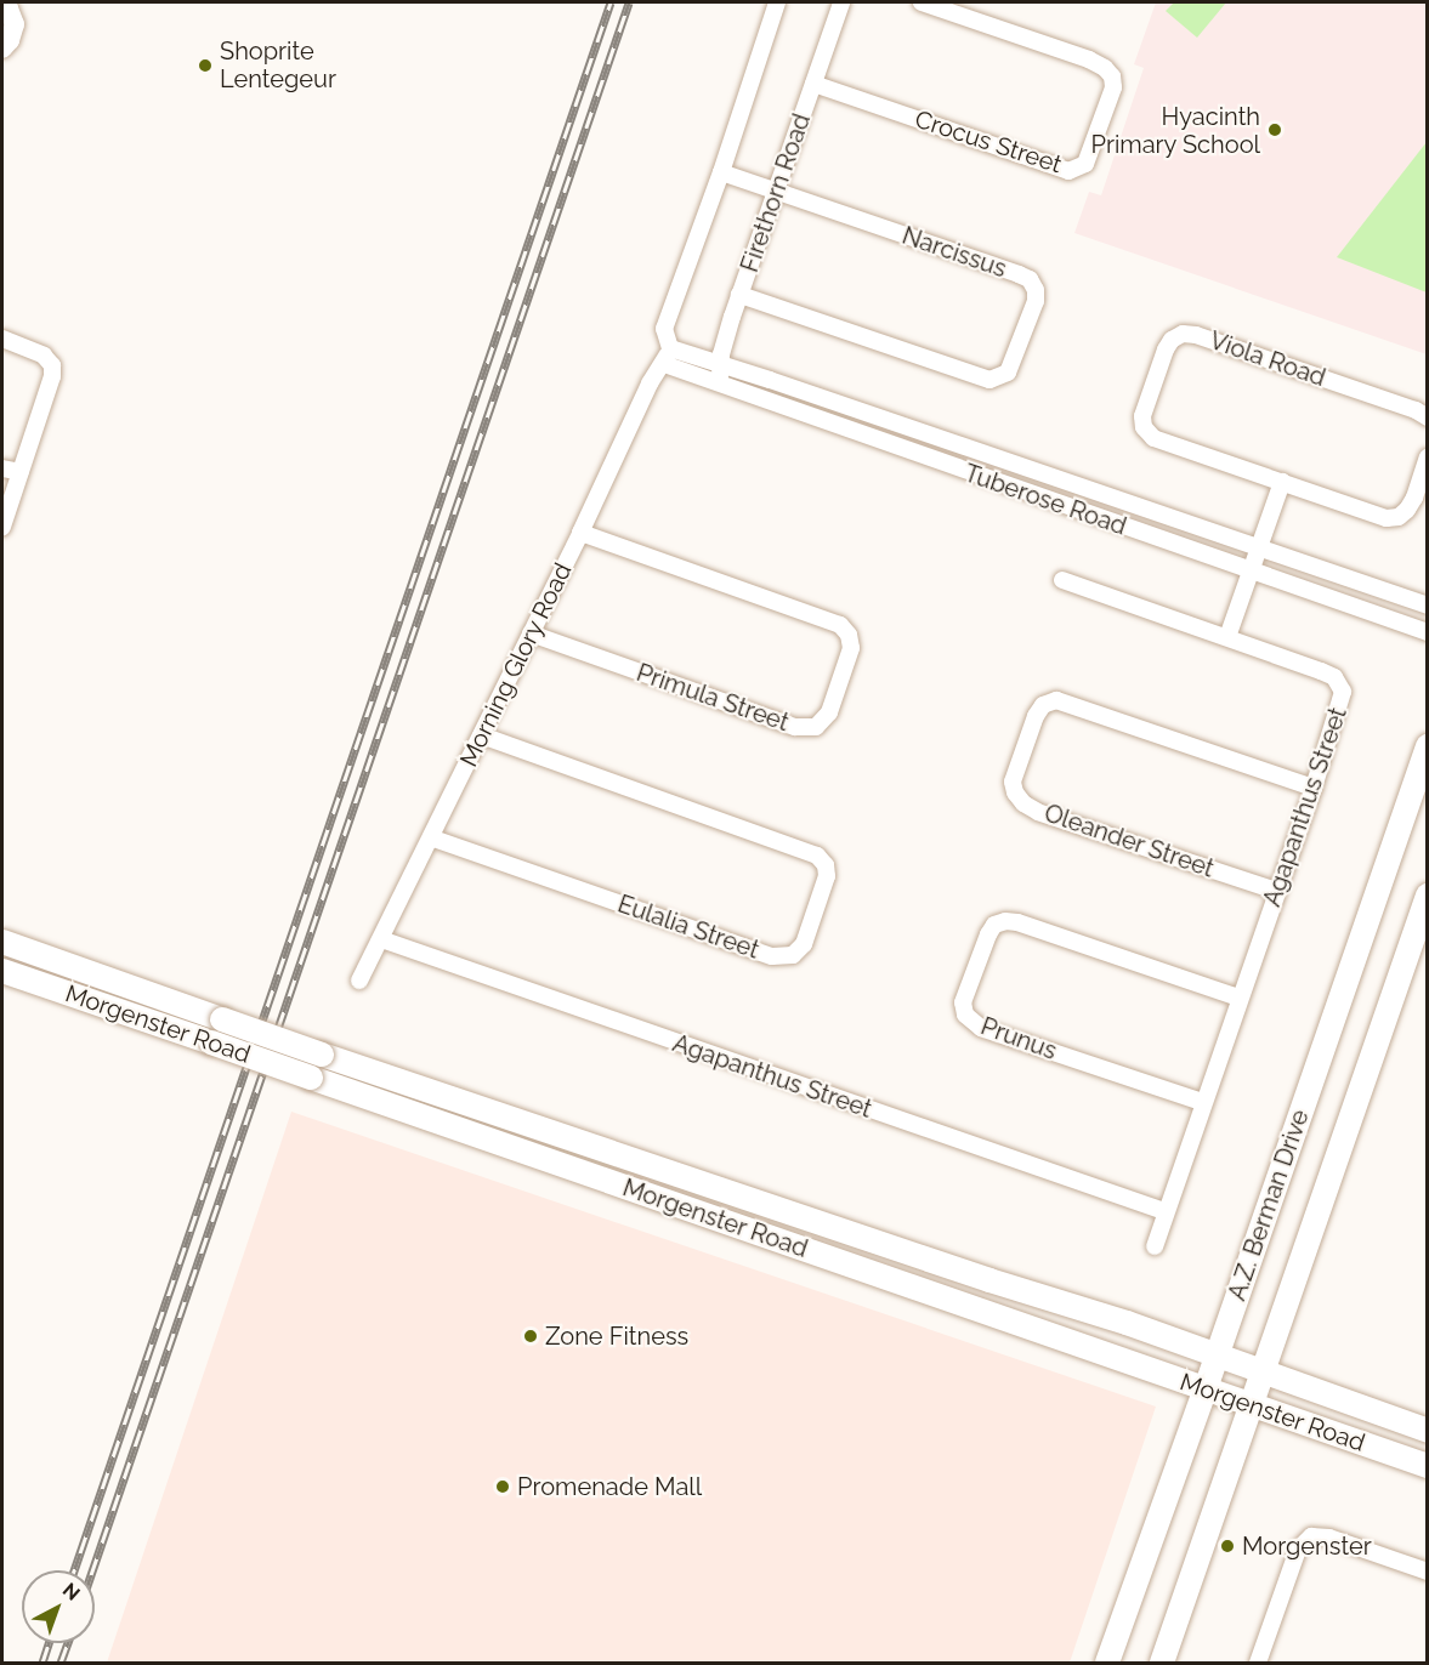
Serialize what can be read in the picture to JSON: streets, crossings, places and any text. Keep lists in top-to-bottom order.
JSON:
{
  "streets": {
    "main road": ["Morgenster Road", "A.Z. Berman Drive"],
    "street": [
      "Crocus Street",
      "Firethorn Road",
      "Narcissus",
      "Viola Road",
      "Tuberose Road",
      "Morning Glory Road",
      "Primula Street",
      "Agapanthus Street",
      "Oleander Street",
      "Eulalia Street",
      "Prunus"
    ]
  },
  "crossings": [
    ["Crocus Street", "Firethorn Road"],
    ["Firethorn Road", "Narcissus"],
    ["Firethorn Road", "Tuberose Road"],
    ["Tuberose Road", "Morning Glory Road"],
    ["Morning Glory Road", "Primula Street"],
    ["Morning Glory Road", "Agapanthus Street"],
    ["Morning Glory Road", "Eulalia Street"],
    ["Agapanthus Street", "Oleander Street"],
    ["Agapanthus Street", "Prunus"],
    ["Morgenster Road", "A.Z. Berman Drive"]
  ],
  "places": [
    "Shoprite Lentegeur",
    "Hyacinth Primary School",
    "Zone Fitness",
    "Promenade Mall",
    "Morgenster"
  ],
  "north": "top right"
}
